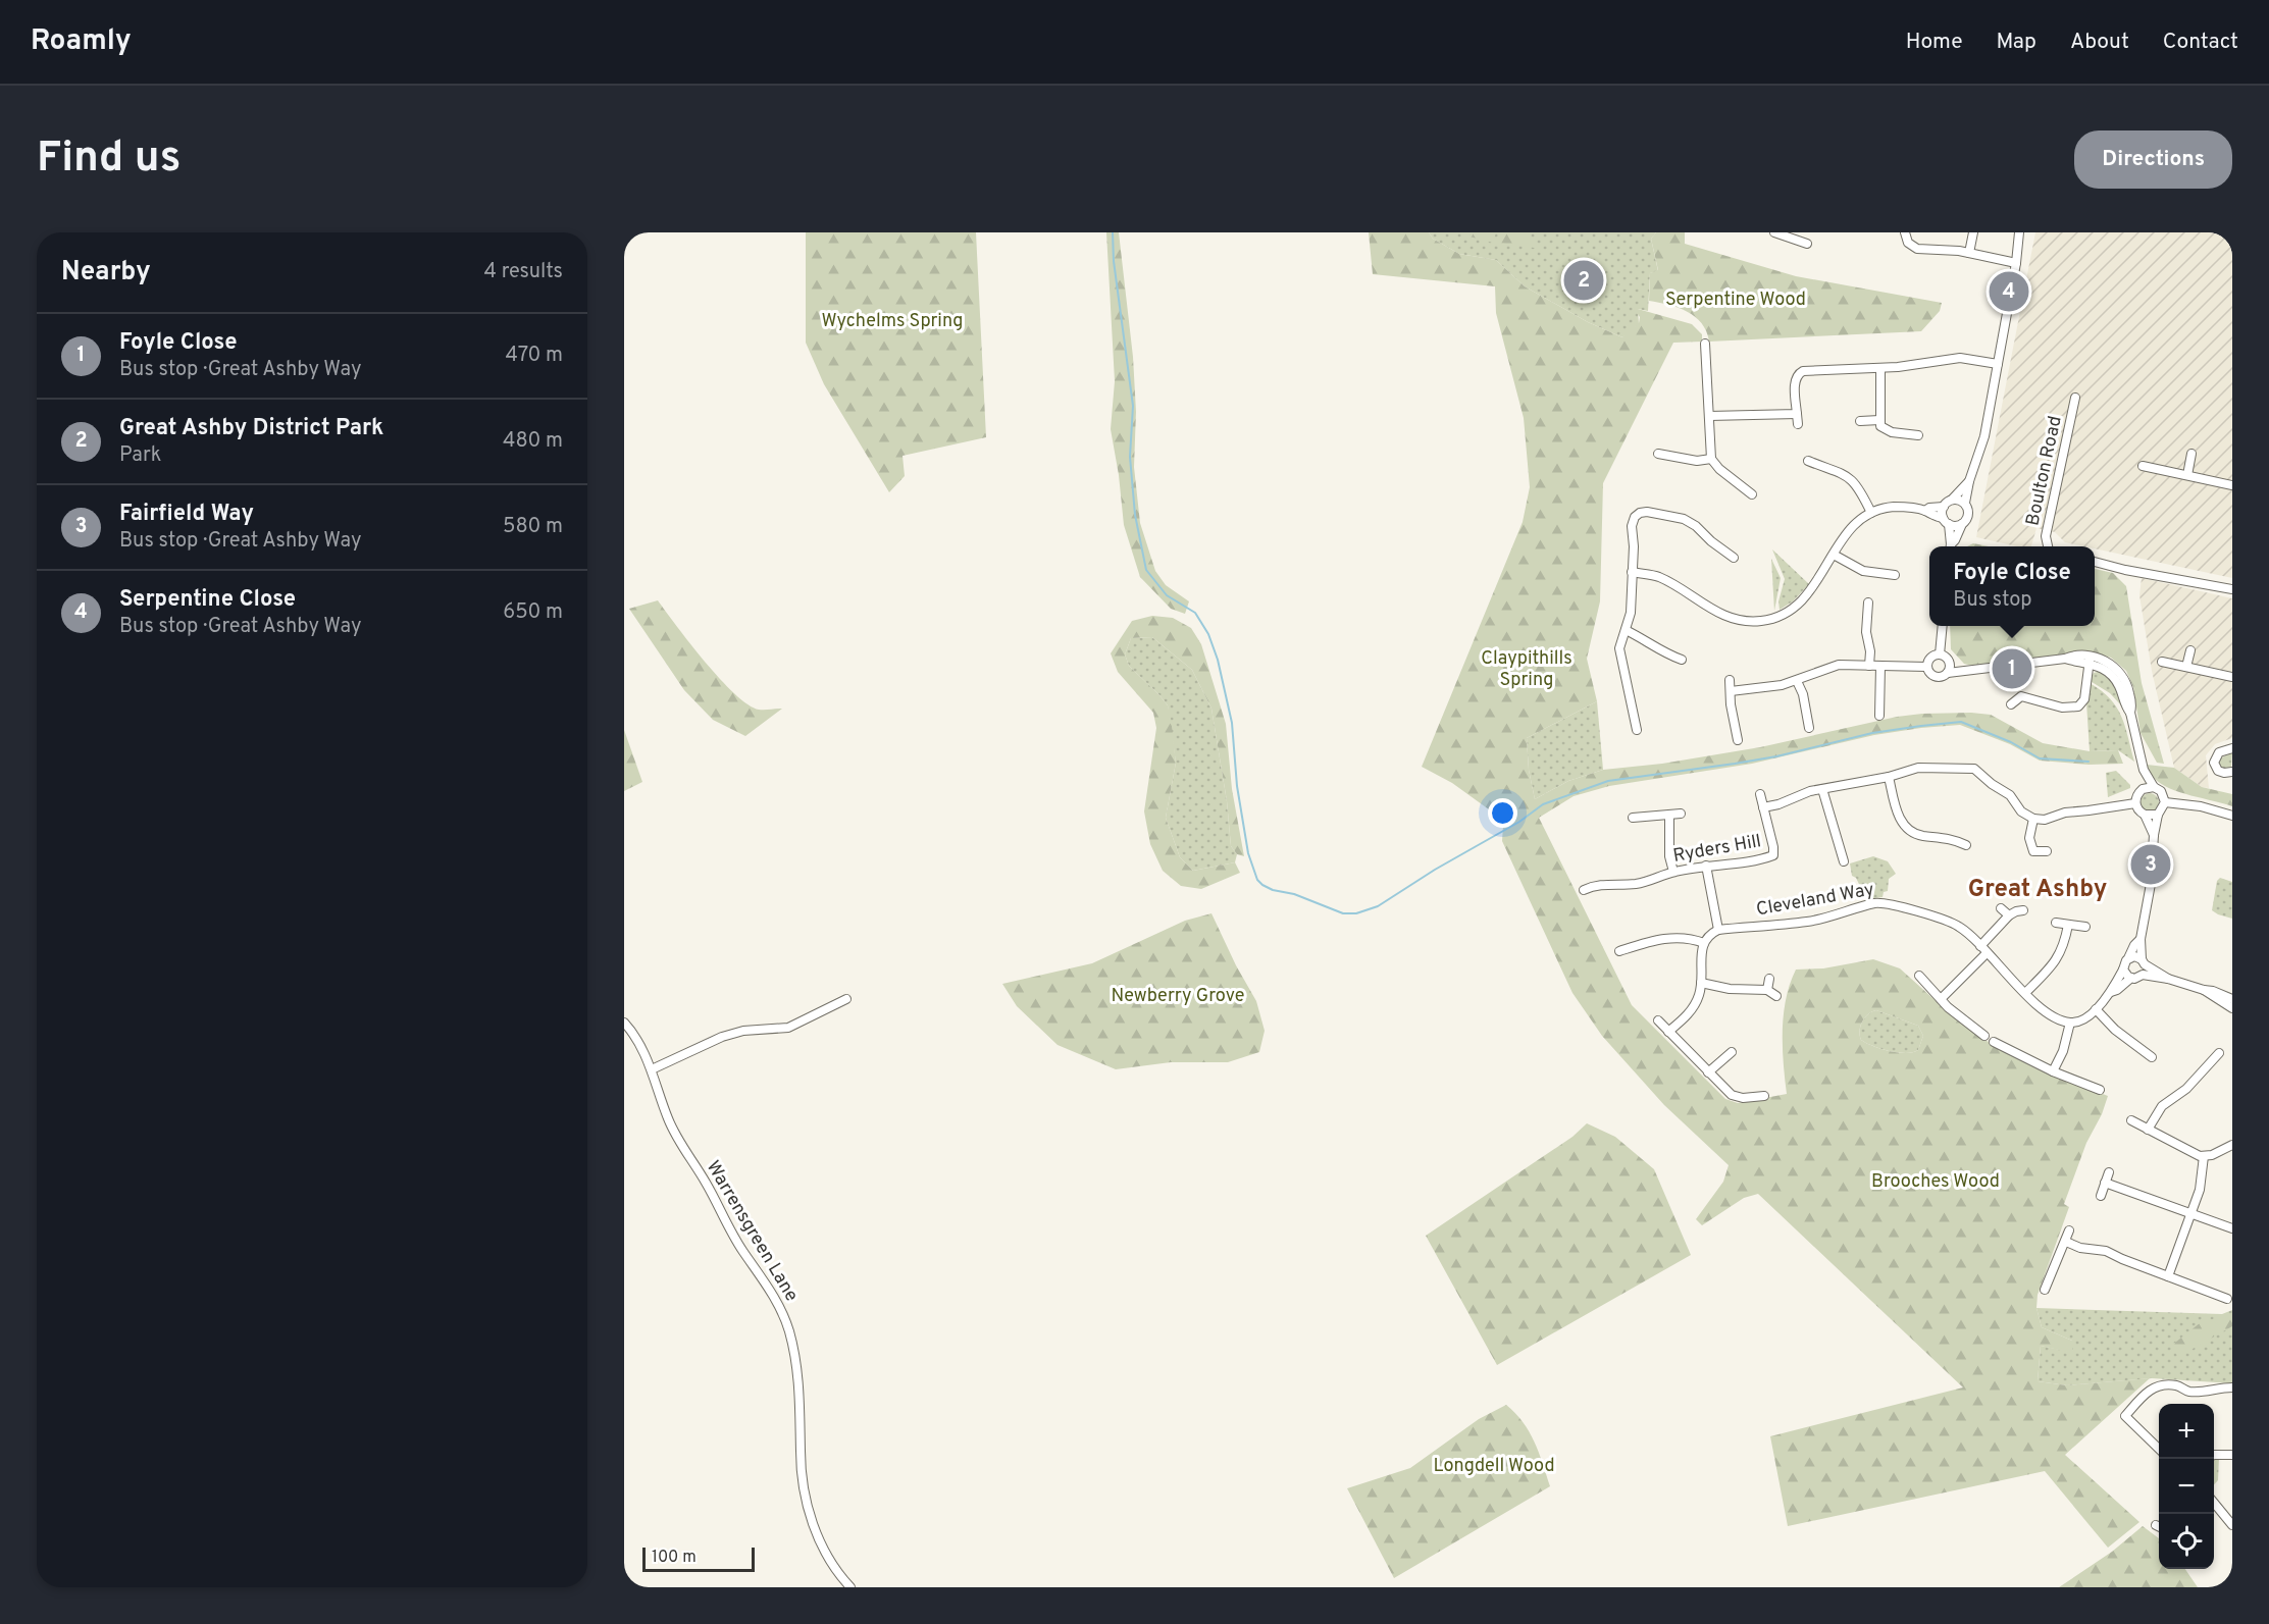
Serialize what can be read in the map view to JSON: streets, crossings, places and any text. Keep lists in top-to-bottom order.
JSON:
{
  "streets": {
    "street": [
      "Boulton Road",
      "Ryders Hill",
      "Cleveland Way",
      "Warrensgreen Lane"
    ]
  },
  "districts": ["Great Ashby"],
  "parks": [
    "Serpentine Wood",
    "Wychelms Spring",
    "Claypithills Spring",
    "Newberry Grove",
    "Brooches Wood",
    "Longdell Wood"
  ],
  "scale_bar": "100 m",
  "page": {
    "header": "Roamly",
    "nav": [
      "Home",
      "Map",
      "About",
      "Contact"
    ],
    "buttons": "Directions",
    "title": "Find us",
    "heading": ["Nearby", "4 results"],
    "pins": [
      "2",
      "4",
      "1",
      "3"
    ],
    "list": [
      {
        "mark": "1",
        "name": "Foyle Close",
        "note": "Bus stop · Great Ashby Way",
        "value": "470 m"
      },
      {
        "mark": "2",
        "name": "Great Ashby District Park",
        "note": "Park",
        "value": "480 m"
      },
      {
        "mark": "3",
        "name": "Fairfield Way",
        "note": "Bus stop · Great Ashby Way",
        "value": "580 m"
      },
      {
        "mark": "4",
        "name": "Serpentine Close",
        "note": "Bus stop · Great Ashby Way",
        "value": "650 m"
      }
    ],
    "popup": ["Foyle Close", "Bus stop"],
    "map_buttons": ["+", "−"],
    "scale": "100 m"
  }
}
